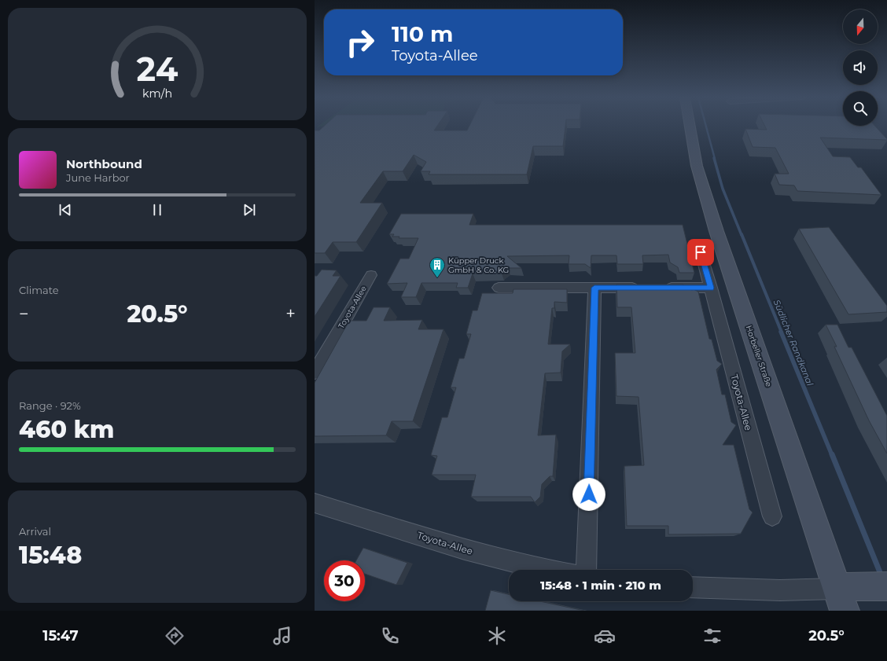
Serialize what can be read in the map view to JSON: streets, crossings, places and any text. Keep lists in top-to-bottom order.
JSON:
{
  "streets": {
    "main road": ["Horbeller Straße"],
    "street": ["Toyota-Allee"]
  },
  "water": ["Südlicher Randkanal"],
  "places": {
    "building": ["Küpper Druck GmbH & Co. KG"]
  },
  "north": "bottom",
  "page": {
    "turn": ["110 m", "Toyota-Allee"],
    "song": ["Northbound", "June Harbor"],
    "tile": [
      "Climate",
      ["Range · 92%", "460 km"],
      ["Arrival", "15:48"]
    ],
    "heat": ["−", "20.5°", "+"],
    "limit": "30",
    "trip": "15:48 · 1 min · 210 m",
    "tabs": ["15:47", "20.5°"],
    "gauge": ["24", "km/h"]
  }
}
